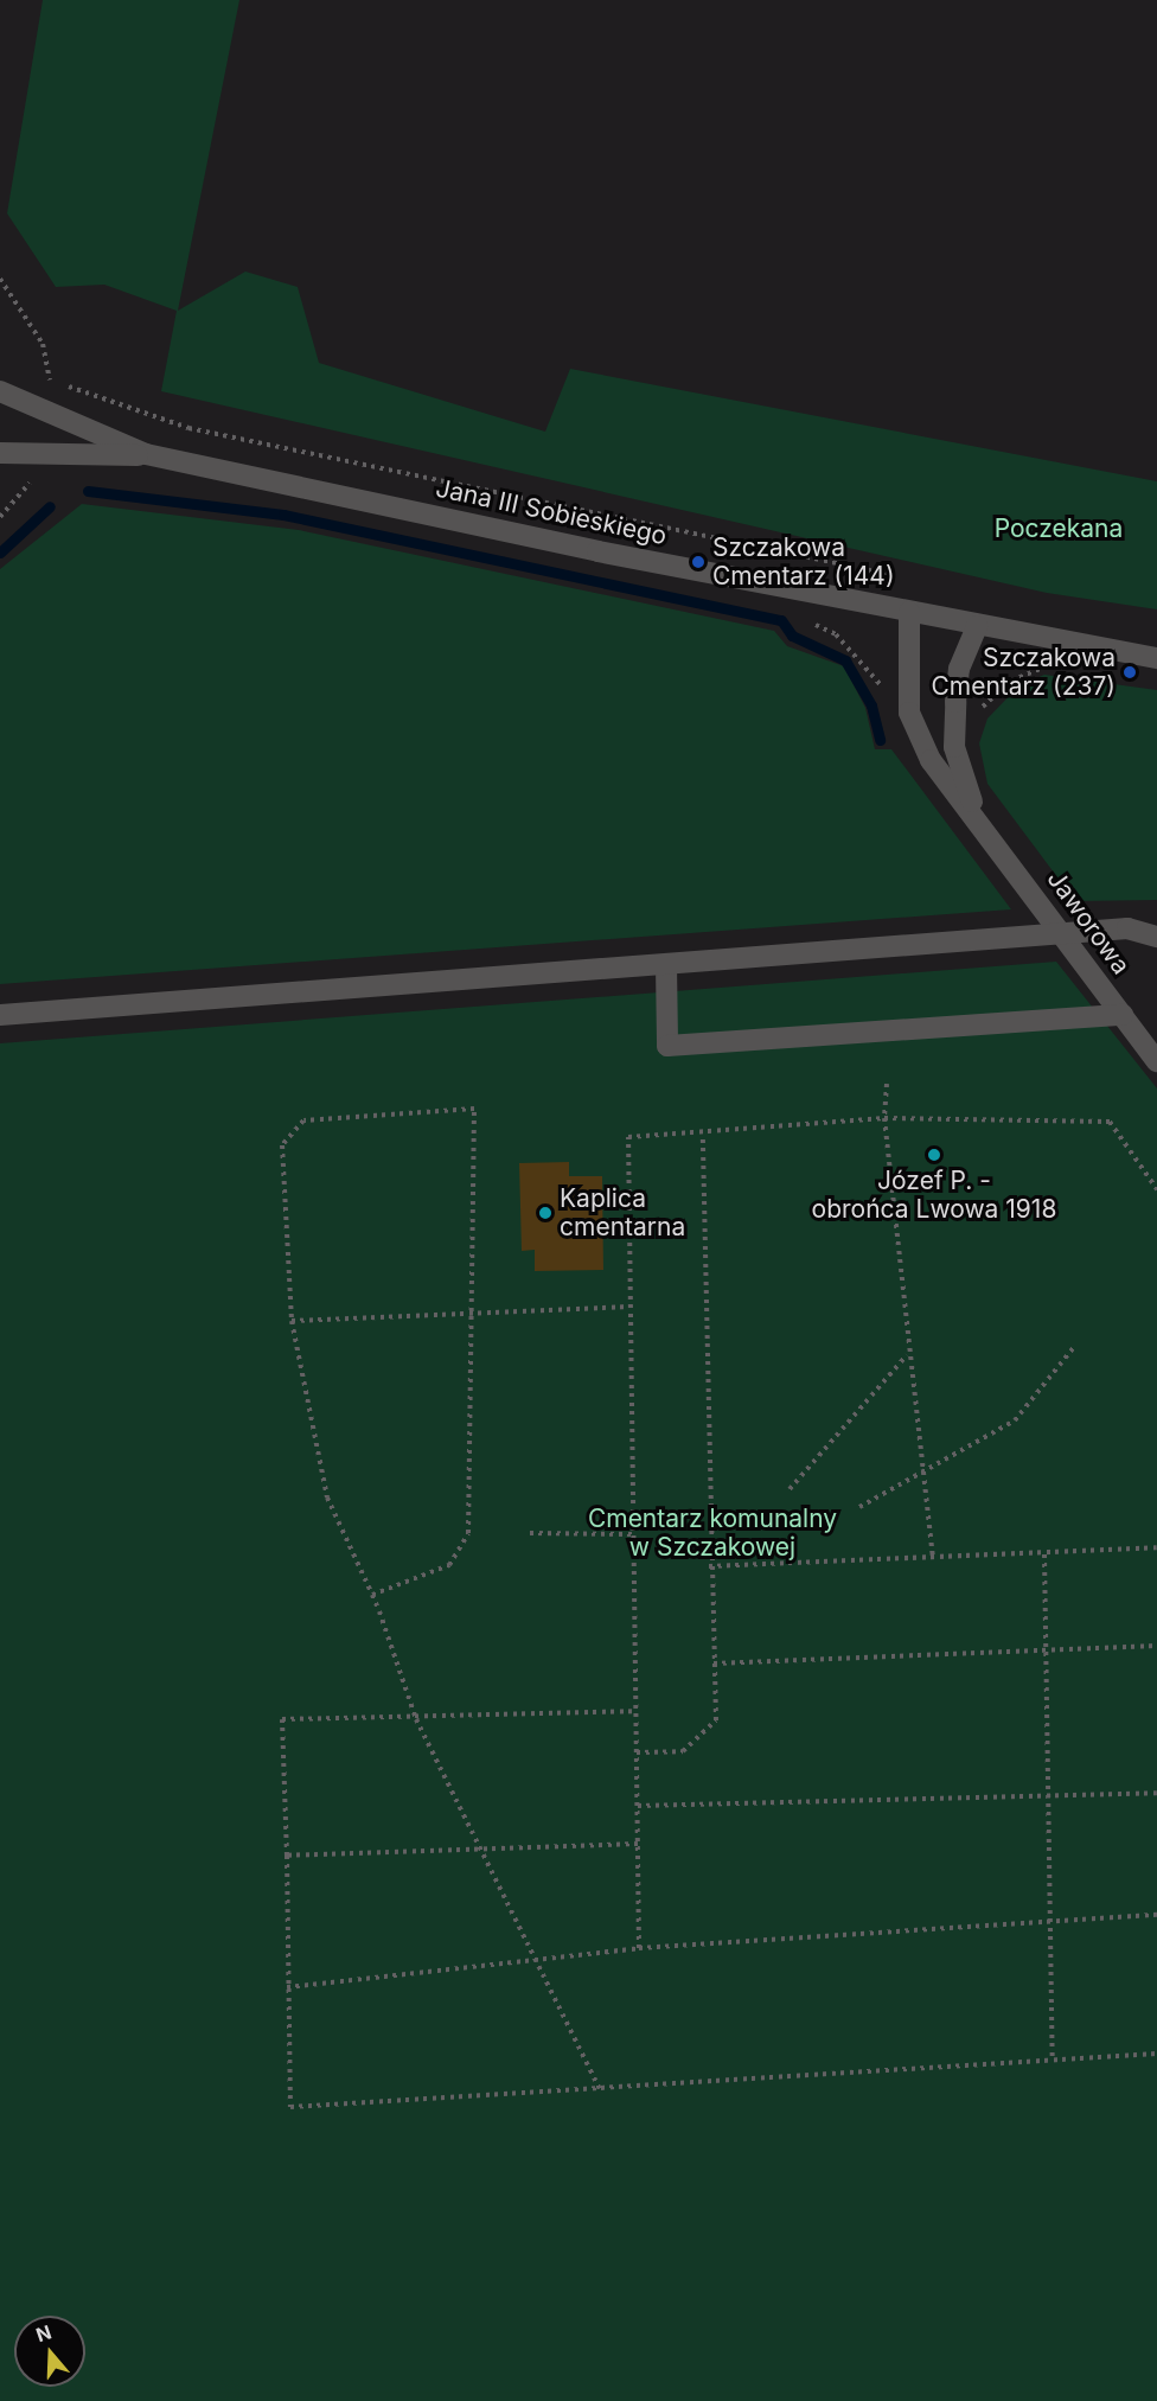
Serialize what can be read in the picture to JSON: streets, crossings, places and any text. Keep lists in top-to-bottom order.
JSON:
{
  "streets": {
    "street": ["Jana III Sobieskiego", "Jaworowa"]
  },
  "crossings": [
    ["Jana III Sobieskiego", "Jaworowa"]
  ],
  "parks": ["Poczekana", "Cmentarz komunalny w Szczakowej"],
  "places": [
    "Szczakowa Cmentarz (144)",
    "Szczakowa Cmentarz (237)",
    "Józef P. - obrońca Lwowa 1918",
    "Kaplica cmentarna"
  ],
  "north": "top"
}
